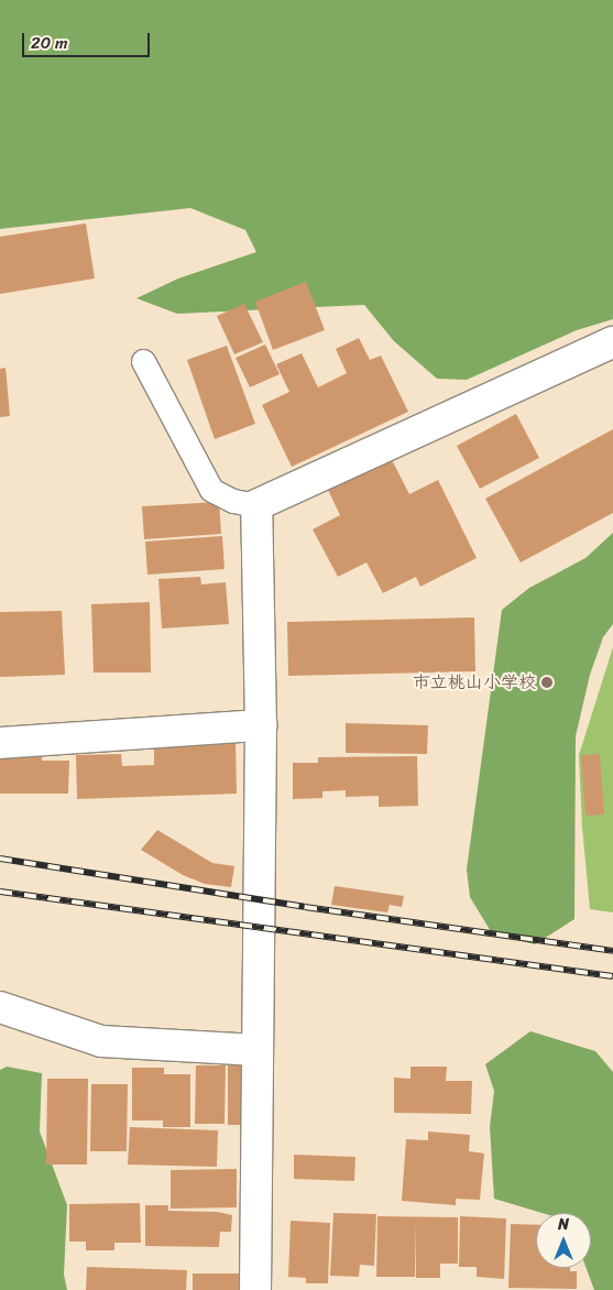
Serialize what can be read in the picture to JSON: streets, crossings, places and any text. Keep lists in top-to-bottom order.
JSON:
{
  "places": ["市立桃山小学校"],
  "scale_bar": "20 m",
  "north": "top"
}
